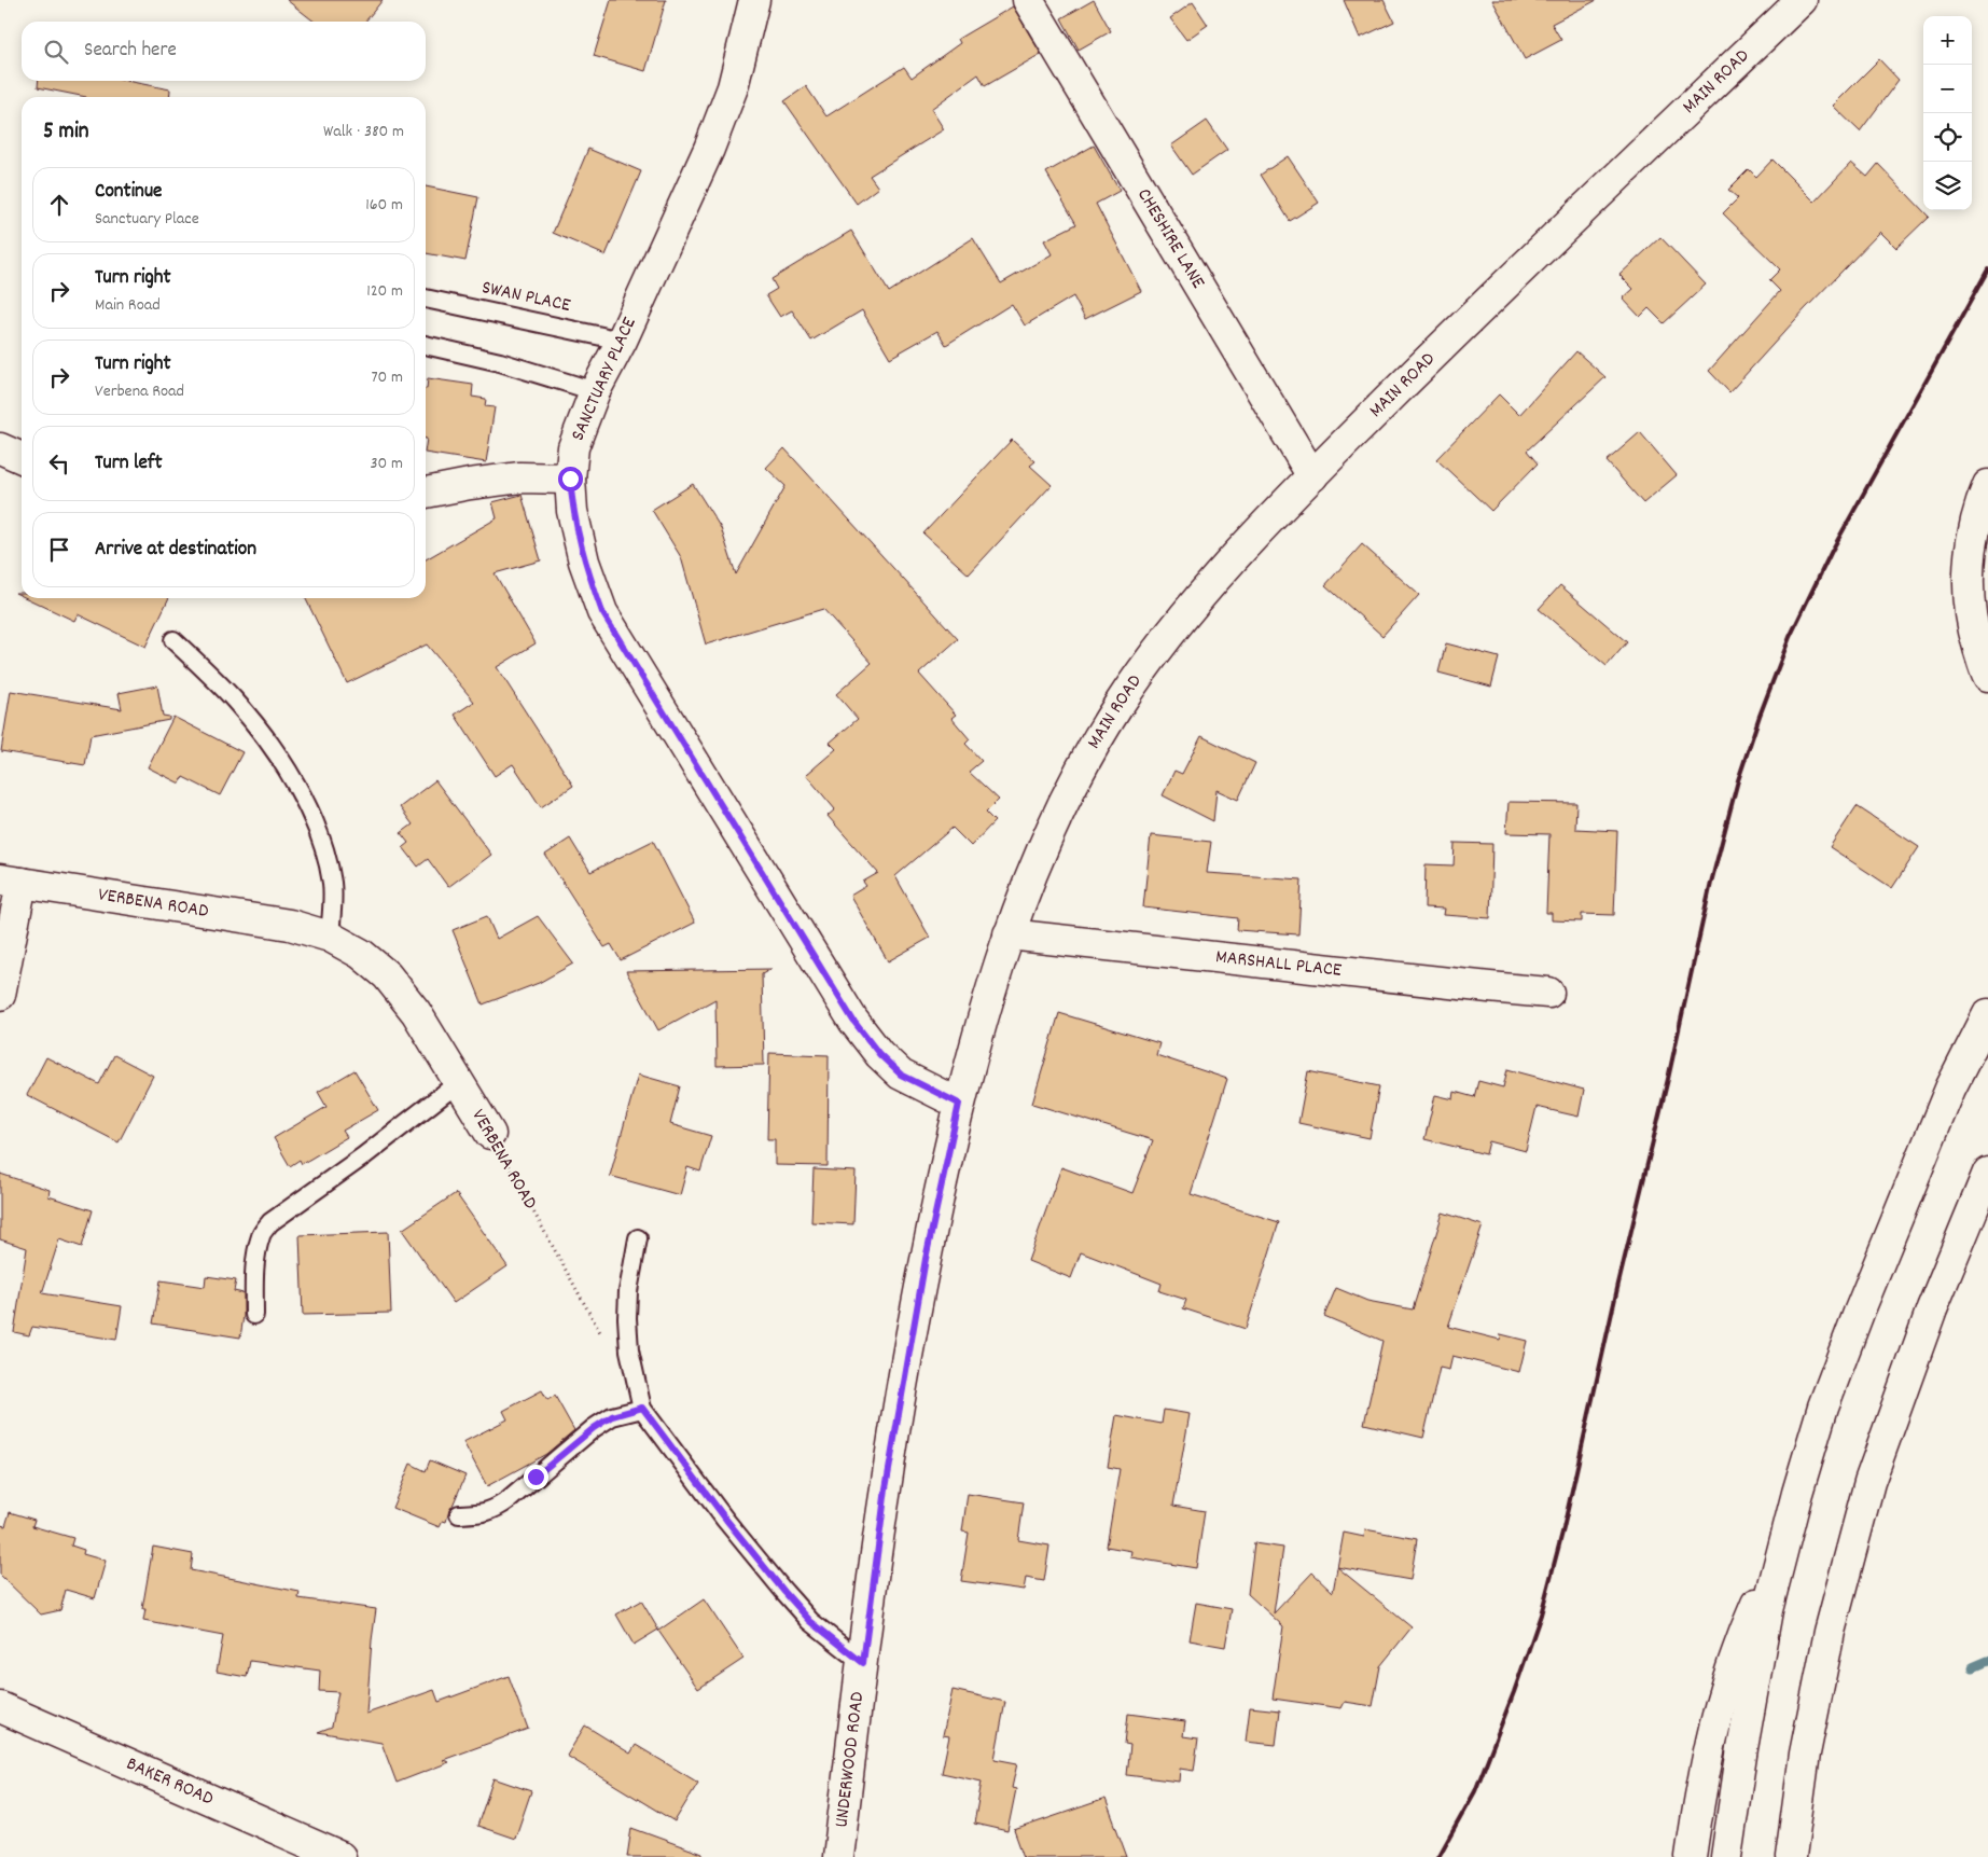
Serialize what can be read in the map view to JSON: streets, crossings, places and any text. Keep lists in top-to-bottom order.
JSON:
{
  "streets": {
    "main road": [
      "MAIN ROAD",
      "CHESHIRE LANE",
      "SANCTUARY PLACE",
      "VERBENA ROAD",
      "MARSHALL PLACE",
      "UNDERWOOD ROAD",
      "BAKER ROAD"
    ],
    "lane": ["SWAN PLACE"]
  },
  "crossings": [
    ["MAIN ROAD", "CHESHIRE LANE"],
    ["MAIN ROAD", "SANCTUARY PLACE"],
    ["MAIN ROAD", "MARSHALL PLACE"],
    ["MAIN ROAD", "UNDERWOOD ROAD"],
    ["SWAN PLACE", "SANCTUARY PLACE"]
  ],
  "page": {
    "map_buttons": ["+", "−"],
    "search": "Search here",
    "heading": ["5 min", "Walk · 380 m"],
    "list": [
      ["Continue", "Sanctuary Place", "160 m"],
      ["Turn right", "Main Road", "120 m"],
      ["Turn right", "Verbena Road", "70 m"],
      ["Turn left", "30 m"],
      "Arrive at destination"
    ]
  }
}
